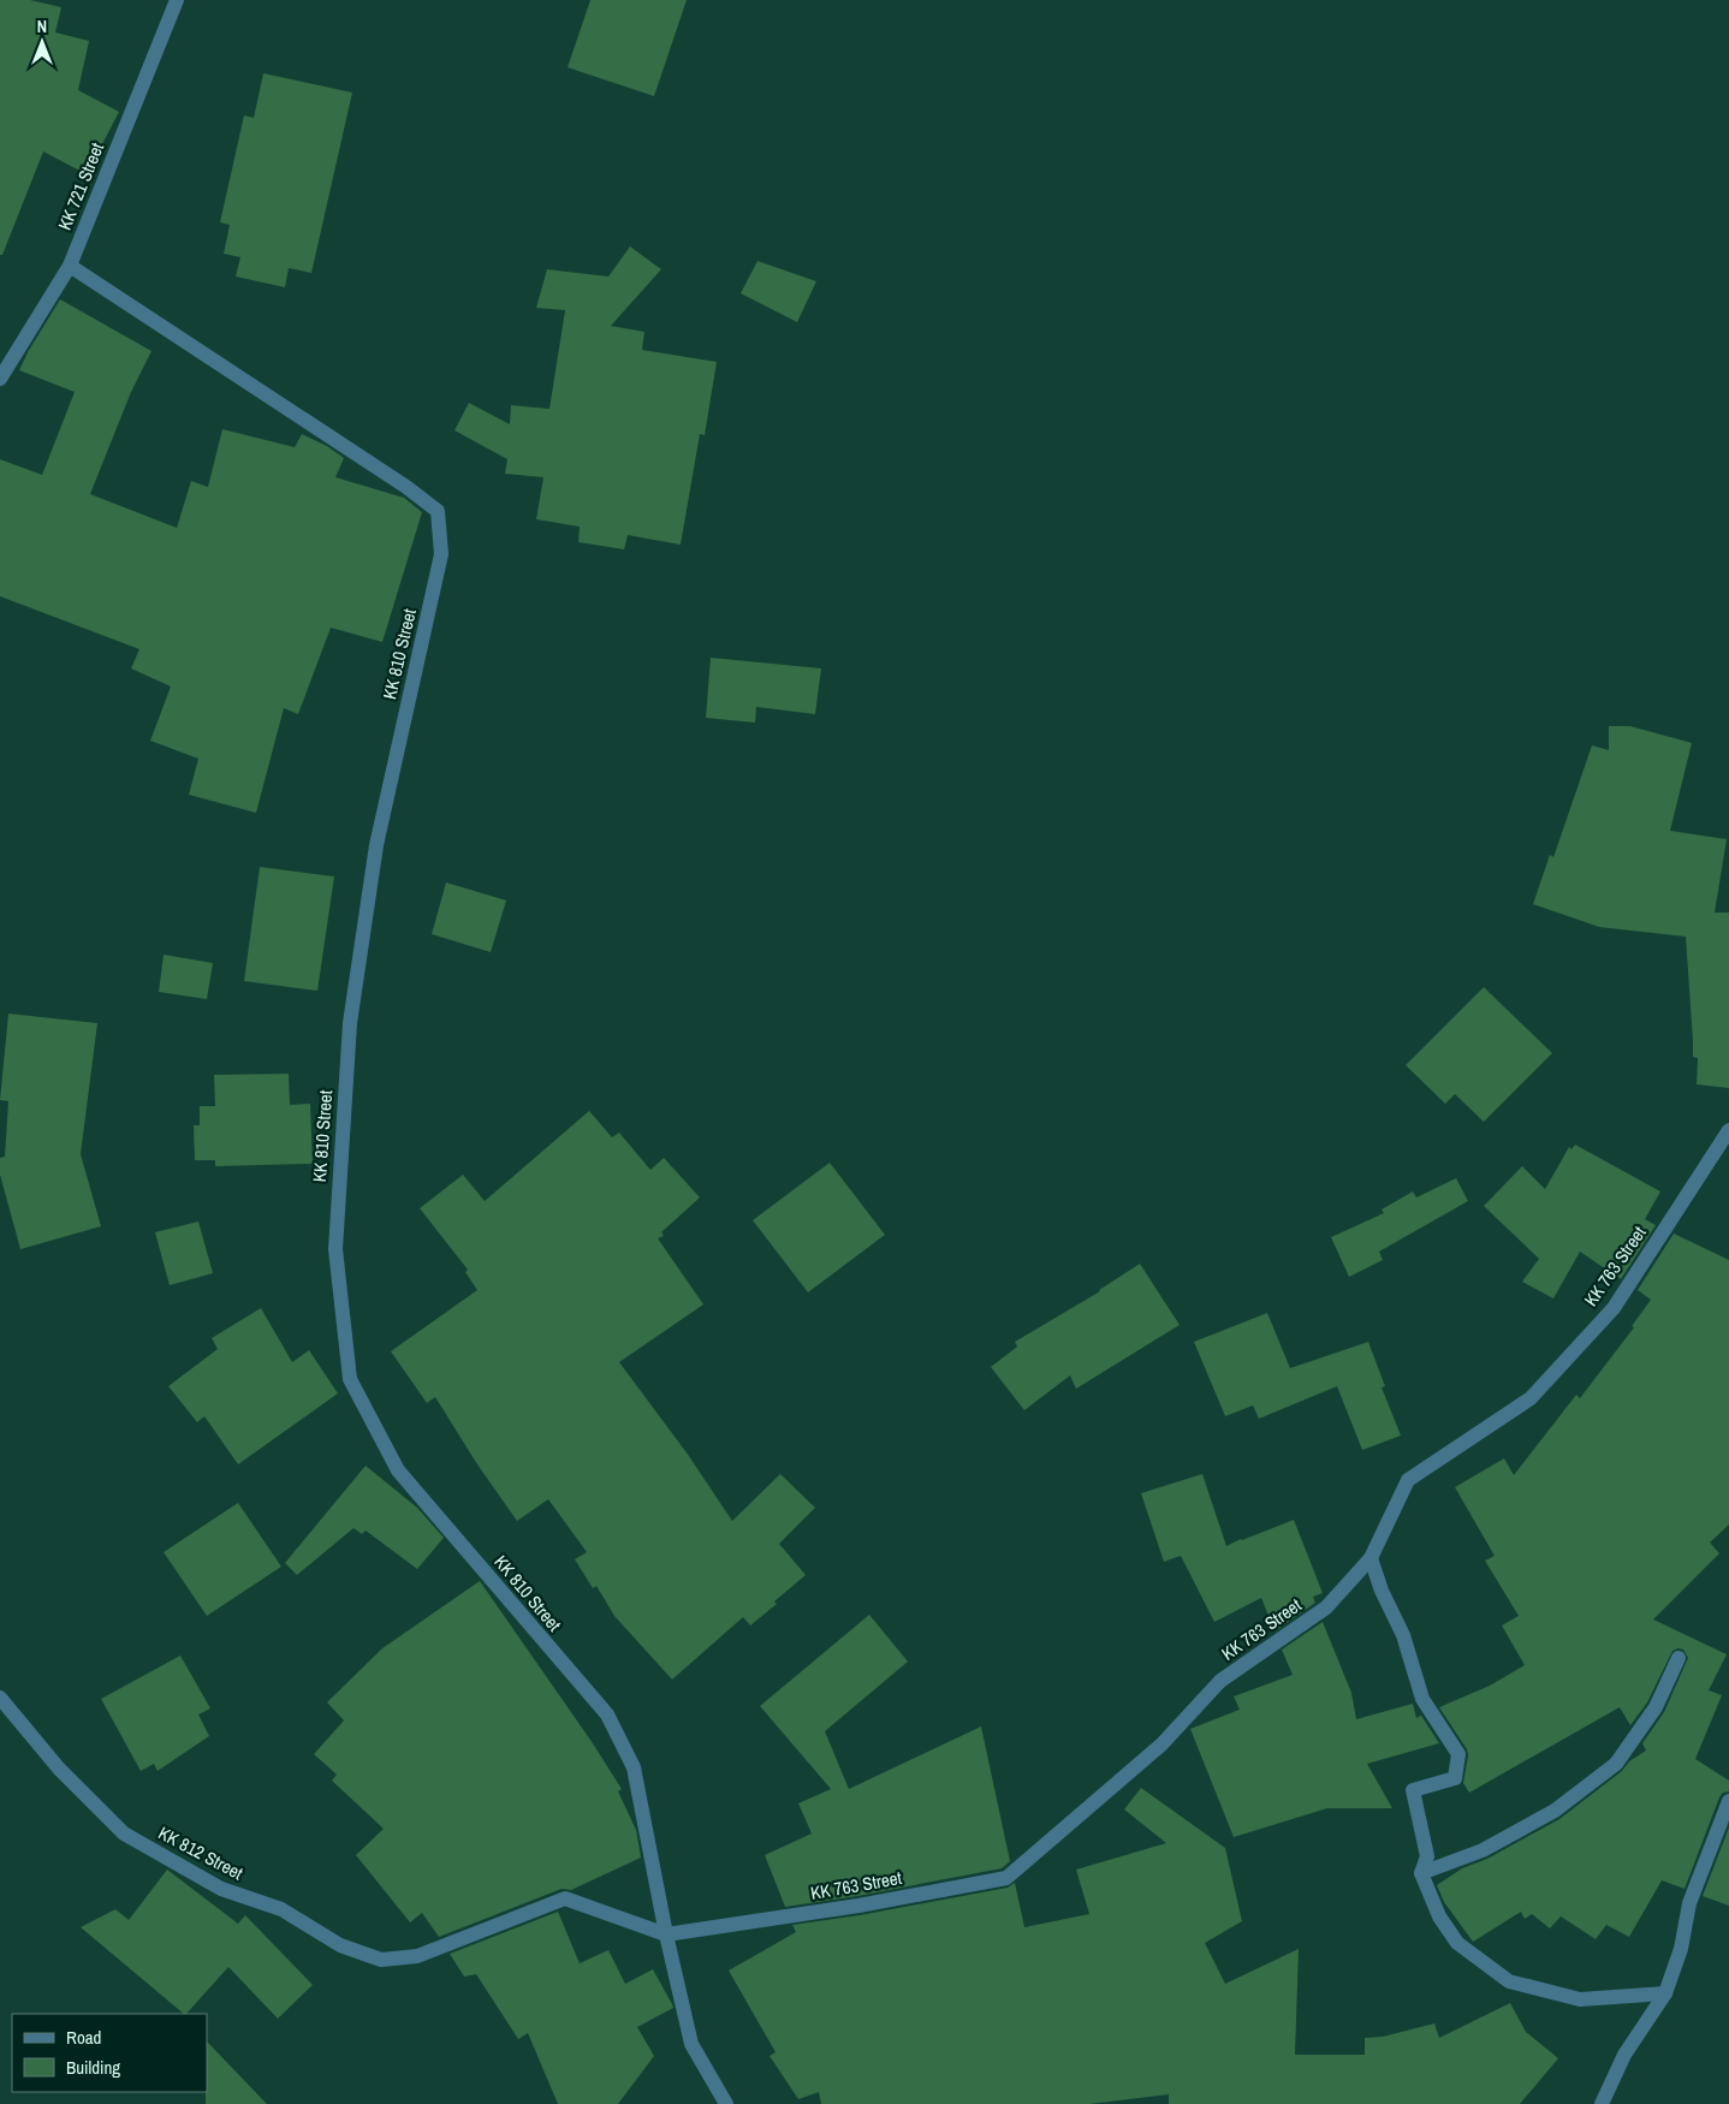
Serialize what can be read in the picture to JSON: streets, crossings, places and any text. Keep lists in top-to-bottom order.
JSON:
{
  "streets": {
    "street": [
      "KK 721 Street",
      "KK 810 Street",
      "KK 763 Street",
      "KK 812 Street"
    ]
  },
  "crossings": [
    ["KK 721 Street", "KK 810 Street"],
    ["KK 810 Street", "KK 763 Street"],
    ["KK 810 Street", "KK 812 Street"],
    ["KK 763 Street", "KK 812 Street"]
  ],
  "legend": ["Road", "Building"],
  "north": "top"
}
